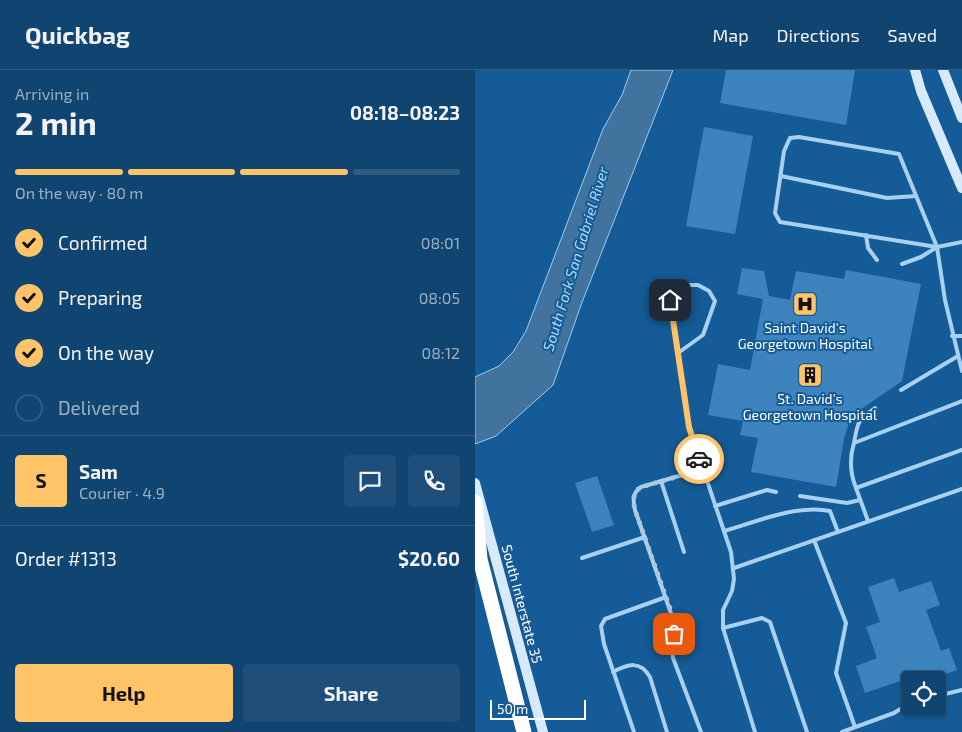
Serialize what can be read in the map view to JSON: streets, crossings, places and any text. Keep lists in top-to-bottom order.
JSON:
{
  "streets": {
    "main road": ["South Interstate 35"]
  },
  "water": ["South Fork San Gabriel River"],
  "places": {
    "hospital": ["Saint David's Georgetown Hospital"],
    "building": ["St. David's Georgetown Hospital"]
  },
  "scale_bar": "50 m",
  "page": {
    "header": "Quickbag",
    "nav": ["Map", "Directions", "Saved"],
    "heading": ["2 min", "Arriving in", "08:18–08:23"],
    "panel": [
      "Sam",
      "Courier · 4.9",
      "Order #1313",
      "$20.60"
    ],
    "bar": "On the way · 80 m",
    "list": [
      ["Confirmed", "08:01"],
      ["Preparing", "08:05"],
      ["On the way", "08:12"],
      "Delivered"
    ],
    "round": "S",
    "buttons": ["Help", "Share"],
    "scale": "50 m"
  }
}
